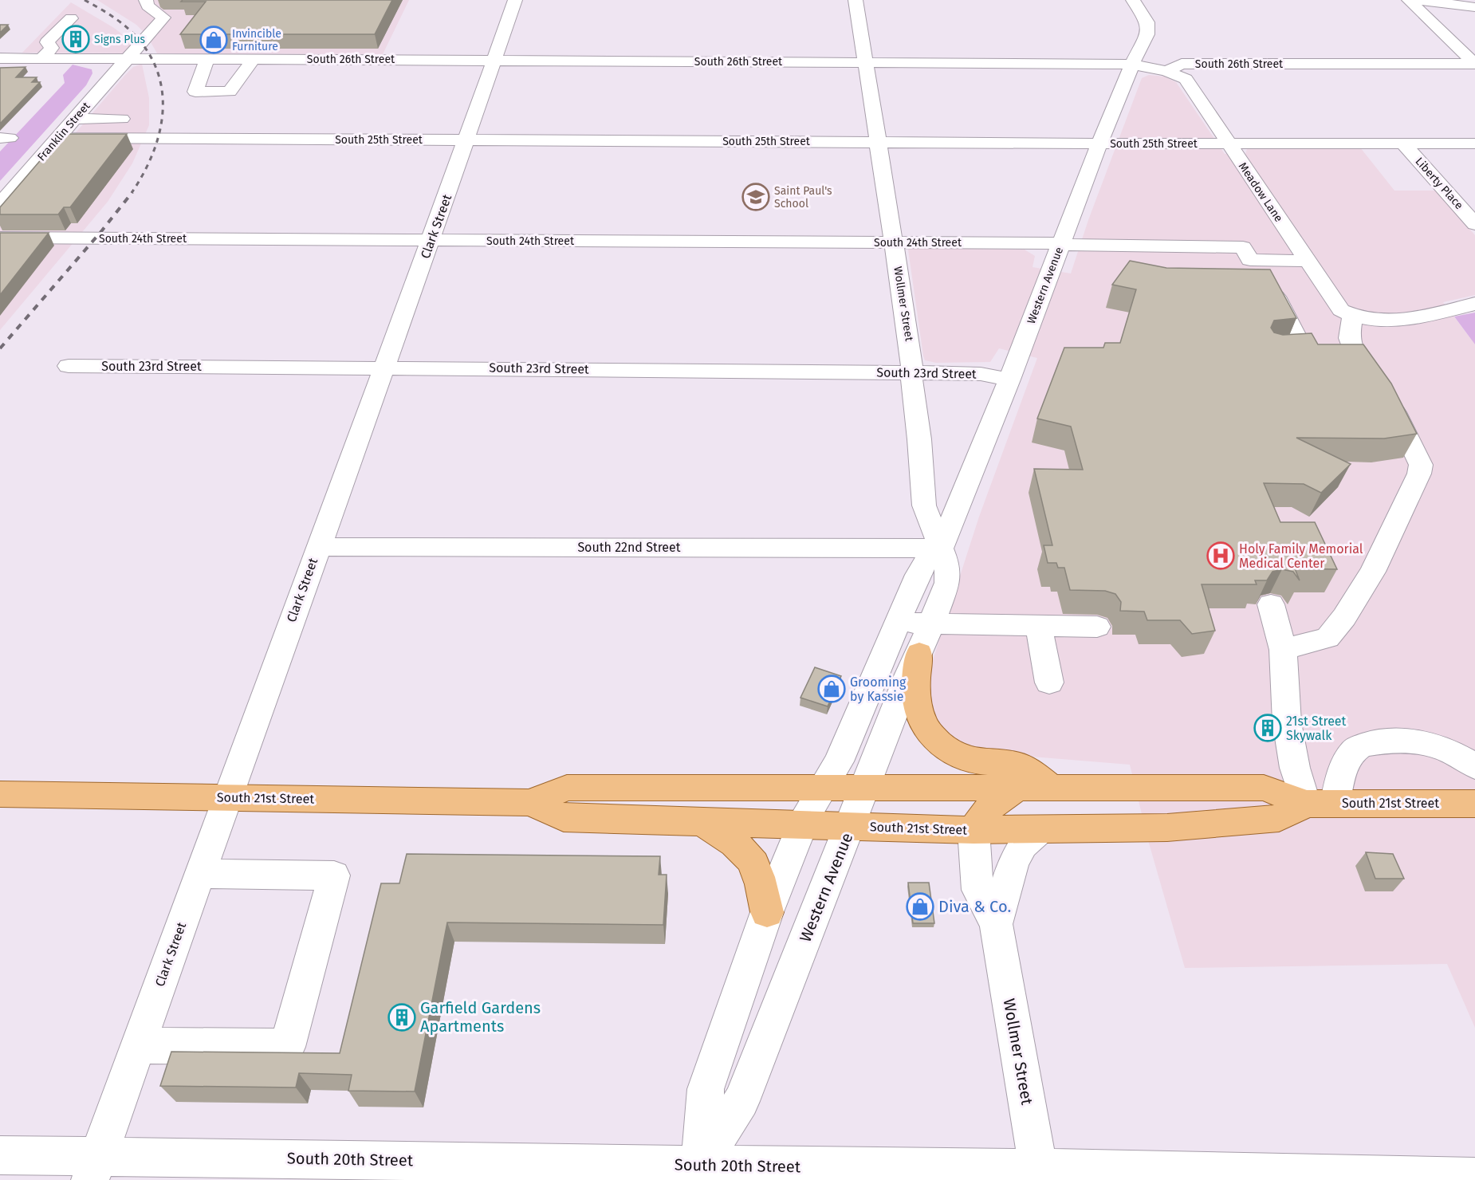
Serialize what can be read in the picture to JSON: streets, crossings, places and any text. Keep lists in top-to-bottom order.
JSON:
{
  "streets": {
    "main road": ["South 21st Street"],
    "street": [
      "South 26th Street",
      "Franklin Street",
      "South 25th Street",
      "Liberty Place",
      "Meadow Lane",
      "Clark Street",
      "South 24th Street",
      "Western Avenue",
      "Wollmer Street",
      "South 23rd Street",
      "South 22nd Street",
      "South 20th Street"
    ]
  },
  "crossings": [
    ["South 26th Street", "Franklin Street"],
    ["South 26th Street", "Meadow Lane"],
    ["South 26th Street", "Clark Street"],
    ["South 26th Street", "Western Avenue"],
    ["South 26th Street", "Wollmer Street"],
    ["Franklin Street", "South 25th Street"],
    ["South 25th Street", "Liberty Place"],
    ["South 25th Street", "Meadow Lane"],
    ["South 25th Street", "Clark Street"],
    ["South 25th Street", "Western Avenue"],
    ["South 25th Street", "Wollmer Street"],
    ["Clark Street", "South 24th Street"],
    ["Clark Street", "South 23rd Street"],
    ["Clark Street", "South 22nd Street"],
    ["Clark Street", "South 21st Street"],
    ["Clark Street", "South 20th Street"],
    ["South 24th Street", "Western Avenue"],
    ["South 24th Street", "Wollmer Street"],
    ["Western Avenue", "Wollmer Street"],
    ["Western Avenue", "South 23rd Street"],
    ["Western Avenue", "South 22nd Street"],
    ["Western Avenue", "South 21st Street"],
    ["Western Avenue", "South 20th Street"],
    ["Wollmer Street", "South 23rd Street"],
    ["Wollmer Street", "South 22nd Street"],
    ["Wollmer Street", "South 21st Street"],
    ["Wollmer Street", "South 20th Street"]
  ],
  "places": {
    "building": ["Signs Plus", "21st Street Skywalk", "Garfield Gardens Apartments"],
    "shop": ["Invincible Furniture", "Grooming by Kassie", "Diva & Co."],
    "school or university": ["Saint Paul's School"],
    "hospital": ["Holy Family Memorial Medical Center"]
  }
}
